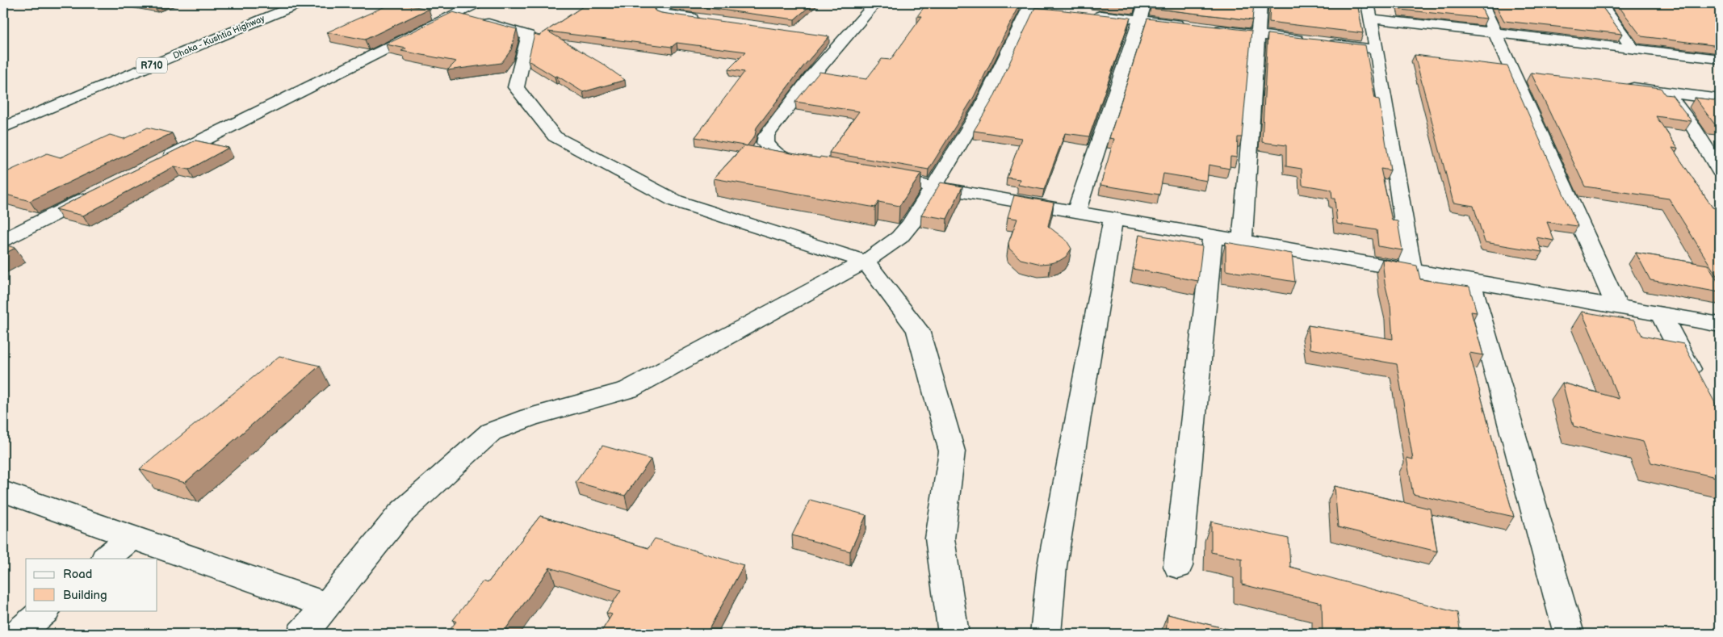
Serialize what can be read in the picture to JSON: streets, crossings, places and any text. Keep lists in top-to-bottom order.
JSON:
{
  "streets": {
    "street": ["Dhaka - Kushtia Highway", "R710"]
  },
  "legend": ["Road", "Building"]
}
